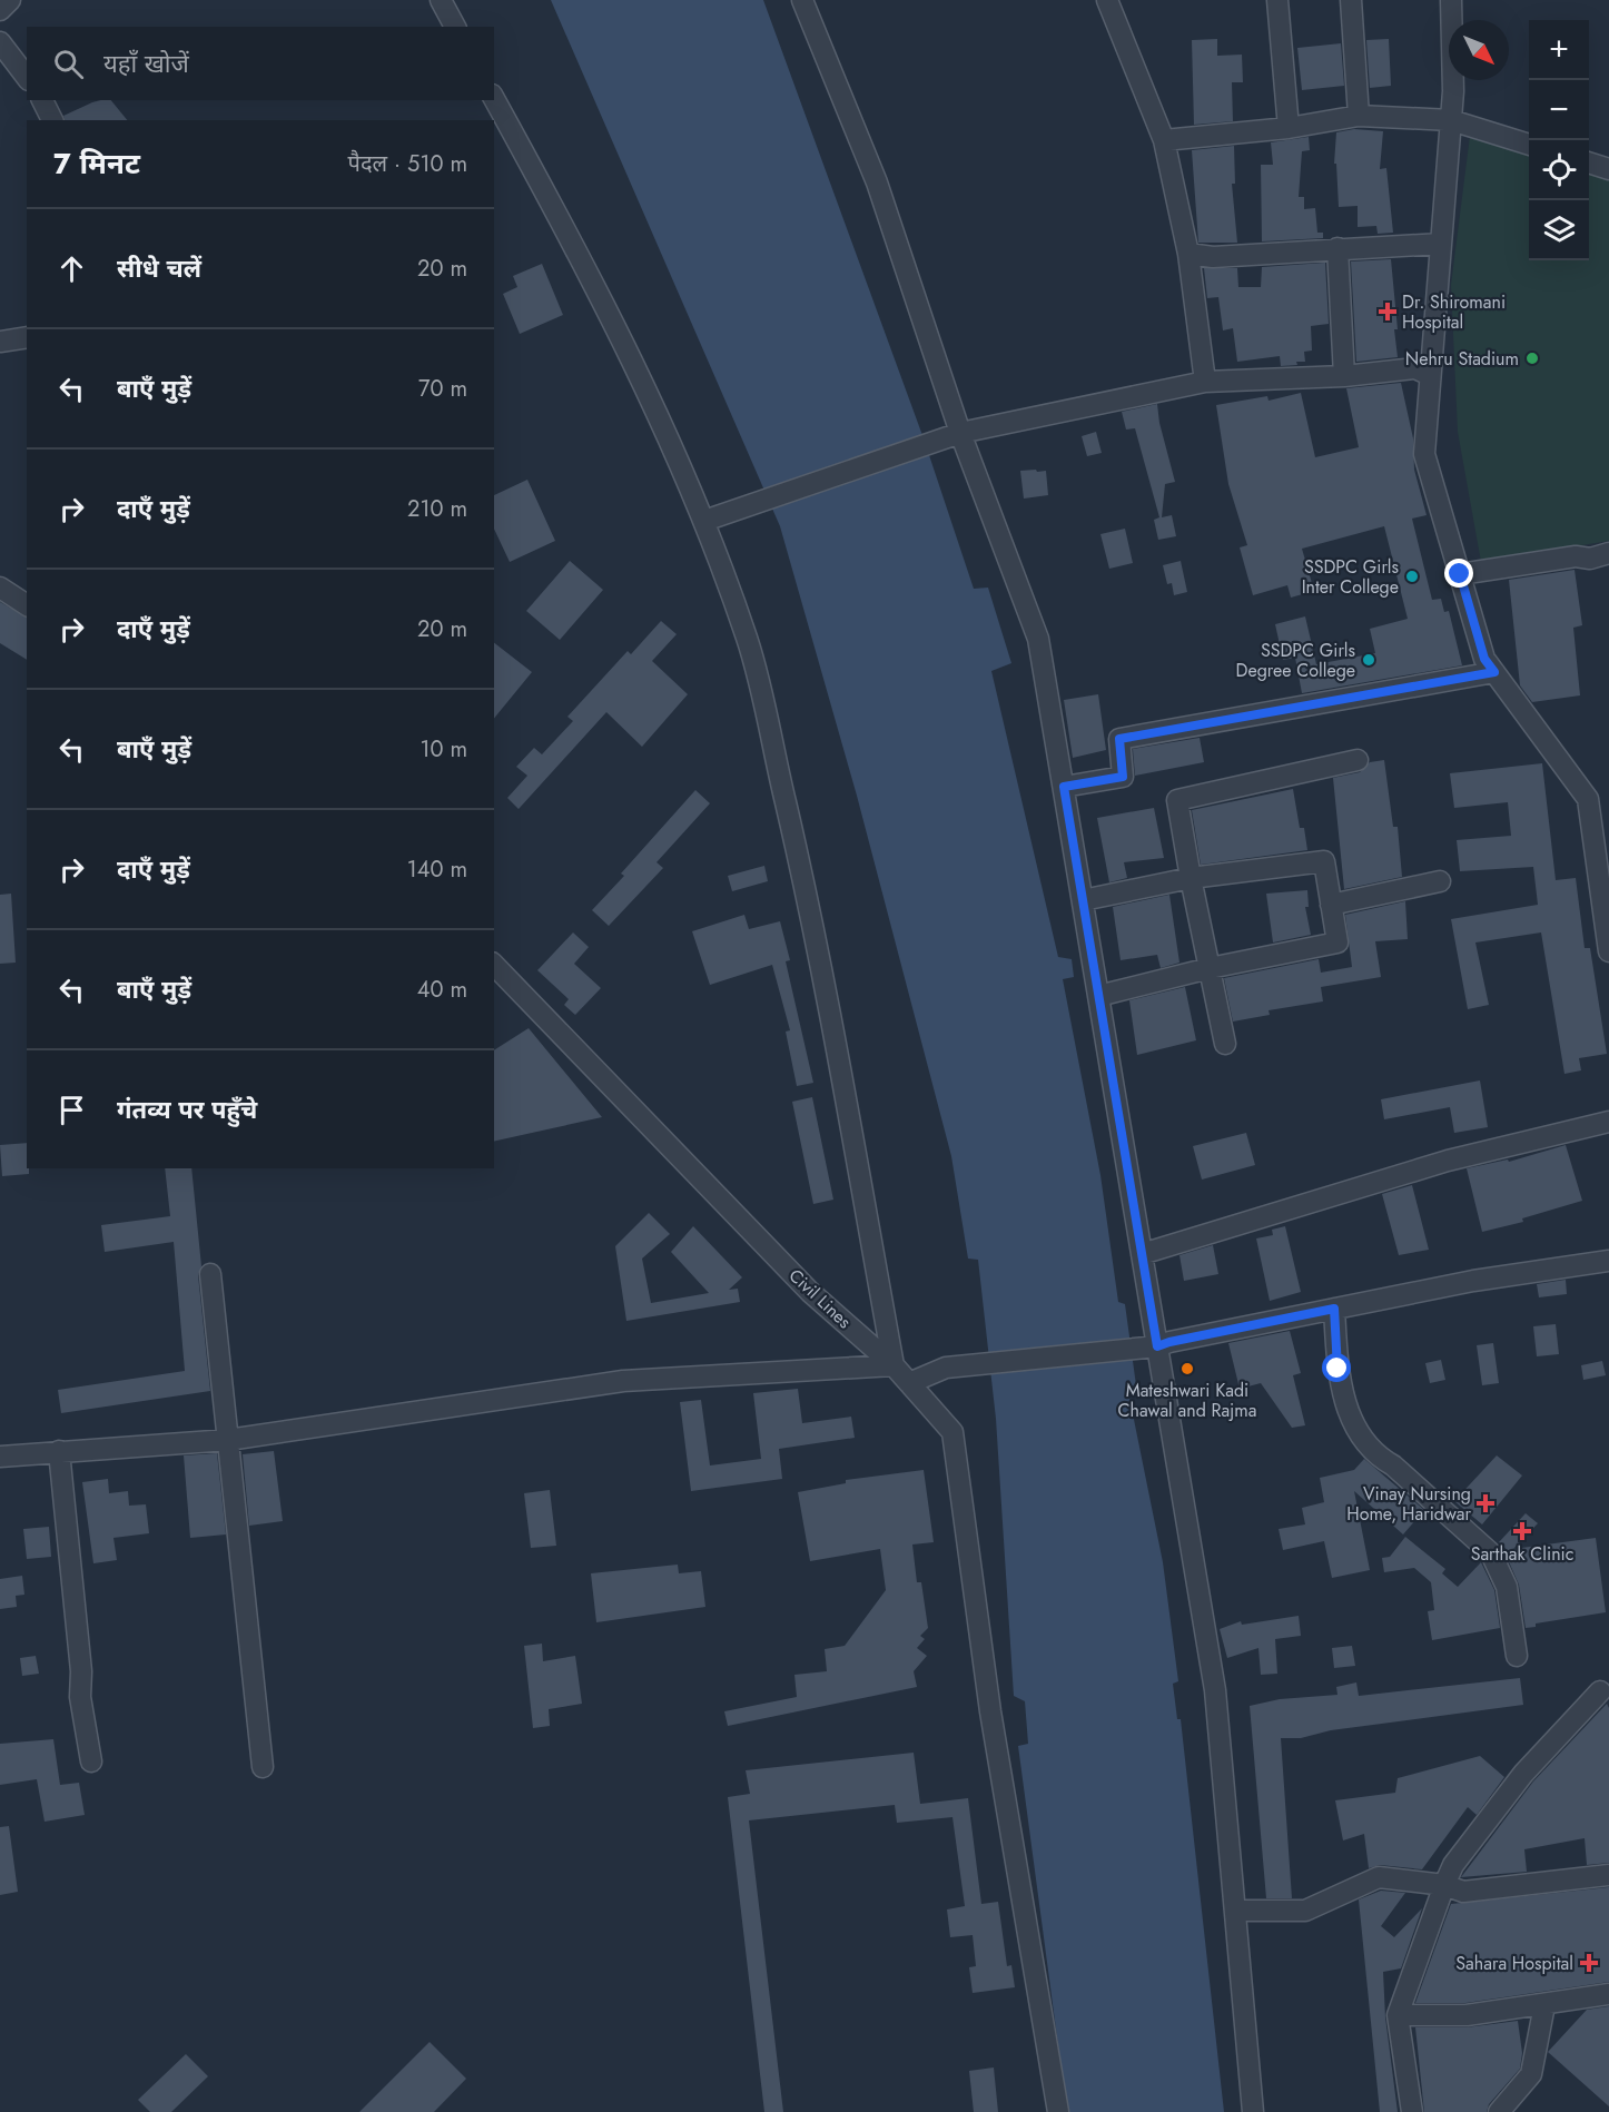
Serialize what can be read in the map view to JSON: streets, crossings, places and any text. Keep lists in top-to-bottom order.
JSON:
{
  "streets": {
    "street": ["Civil Lines"]
  },
  "places": {
    "health": [
      "Dr. Shiromani Hospital",
      "Vinay Nursing Home, Haridwar",
      "Sarthak Clinic",
      "Sahara Hospital"
    ],
    "other": [
      "Nehru Stadium",
      "SSDPC Girls Inter College",
      "SSDPC Girls Degree College",
      "Mateshwari Kadi Chawal and Rajma"
    ]
  },
  "north": "bottom right",
  "page": {
    "map_buttons": ["+", "−"],
    "search": "यहाँ खोजें",
    "heading": ["7 मिनट", "पैदल · 510 m"],
    "list": [
      ["सीधे चलें", "20 m"],
      ["बाएँ मुड़ें", "70 m"],
      ["दाएँ मुड़ें", "210 m"],
      ["दाएँ मुड़ें", "20 m"],
      ["बाएँ मुड़ें", "10 m"],
      ["दाएँ मुड़ें", "140 m"],
      ["बाएँ मुड़ें", "40 m"],
      "गंतव्य पर पहुँचे"
    ]
  }
}
